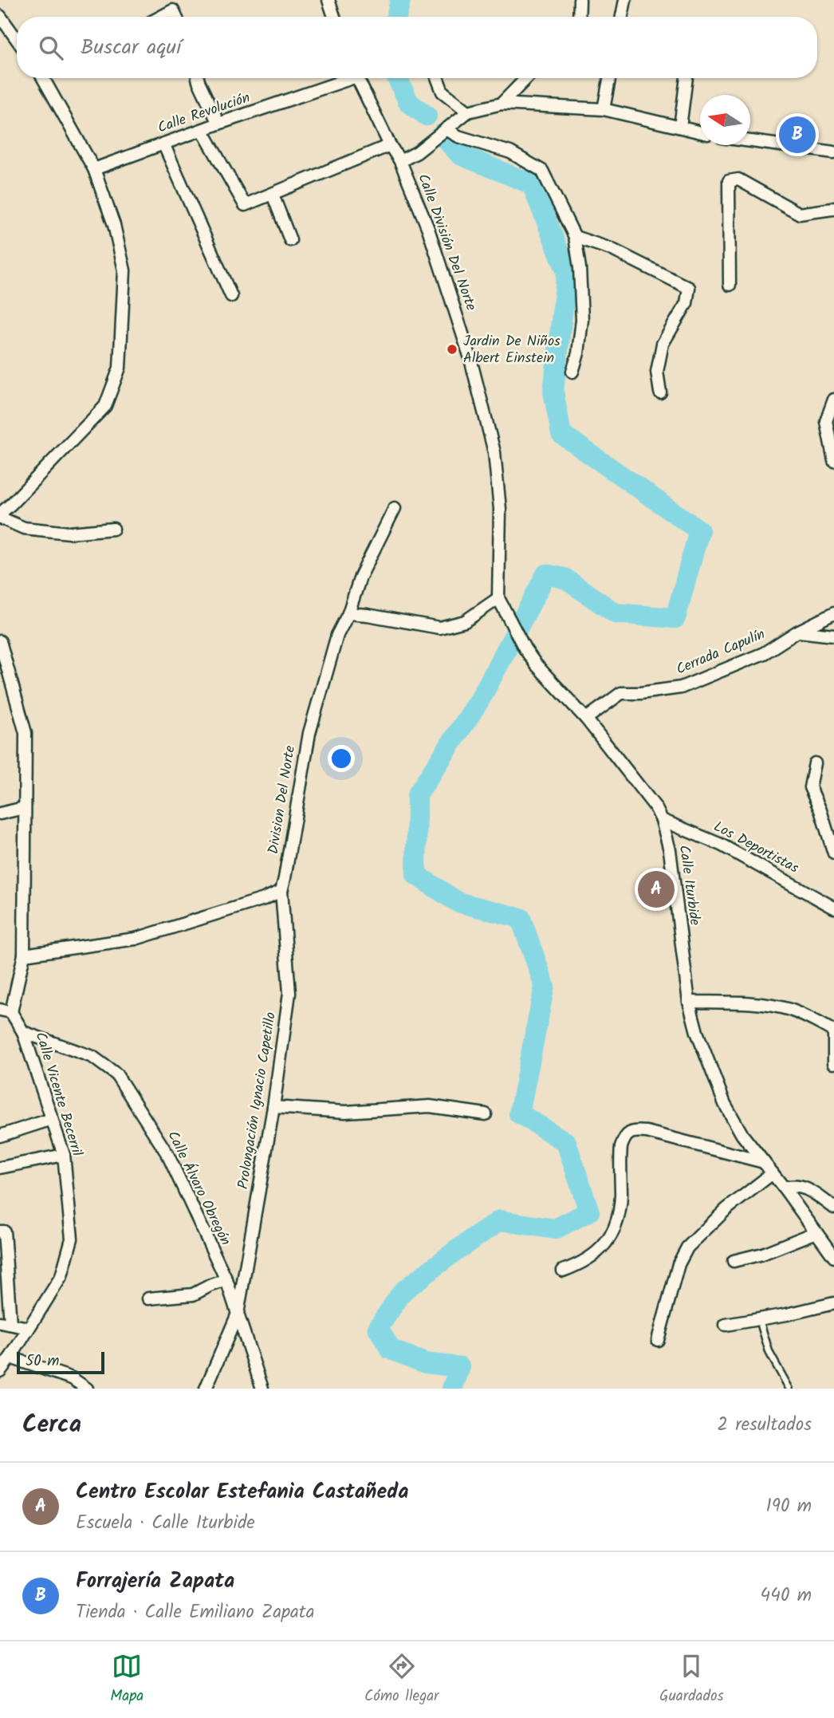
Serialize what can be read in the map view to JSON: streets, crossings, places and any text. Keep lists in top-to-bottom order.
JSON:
{
  "streets": {
    "street": [
      "Calle Revolución",
      "Calle División Del Norte",
      "Cerrada Capulín",
      "Division Del Norte",
      "Los Deportistas",
      "Calle Iturbide",
      "Calle Vicente Becerril",
      "Prolongación Ignacio Capetillo",
      "Calle Álvaro Obregón"
    ]
  },
  "crossings": [
    ["Calle División Del Norte", "Calle Iturbide"],
    ["Cerrada Capulín", "Calle Iturbide"],
    ["Division Del Norte", "Prolongación Ignacio Capetillo"],
    ["Los Deportistas", "Calle Iturbide"],
    ["Calle Vicente Becerril", "Calle Álvaro Obregón"],
    ["Prolongación Ignacio Capetillo", "Calle Álvaro Obregón"]
  ],
  "places": ["Jardin De Niños Albert Einstein"],
  "scale_bar": "50 m",
  "north": "left",
  "page": {
    "search": "Buscar aquí",
    "pins": ["B", "A"],
    "scale": "50 m",
    "heading": ["Cerca", "2 resultados"],
    "list": [
      {
        "mark": "A",
        "name": "Centro Escolar Estefania Castañeda",
        "note": "Escuela · Calle Iturbide",
        "value": "190 m"
      },
      {
        "mark": "B",
        "name": "Forrajería Zapata",
        "note": "Tienda · Calle Emiliano Zapata",
        "value": "440 m"
      }
    ],
    "nav": ["Mapa", "Cómo llegar", "Guardados"]
  }
}
